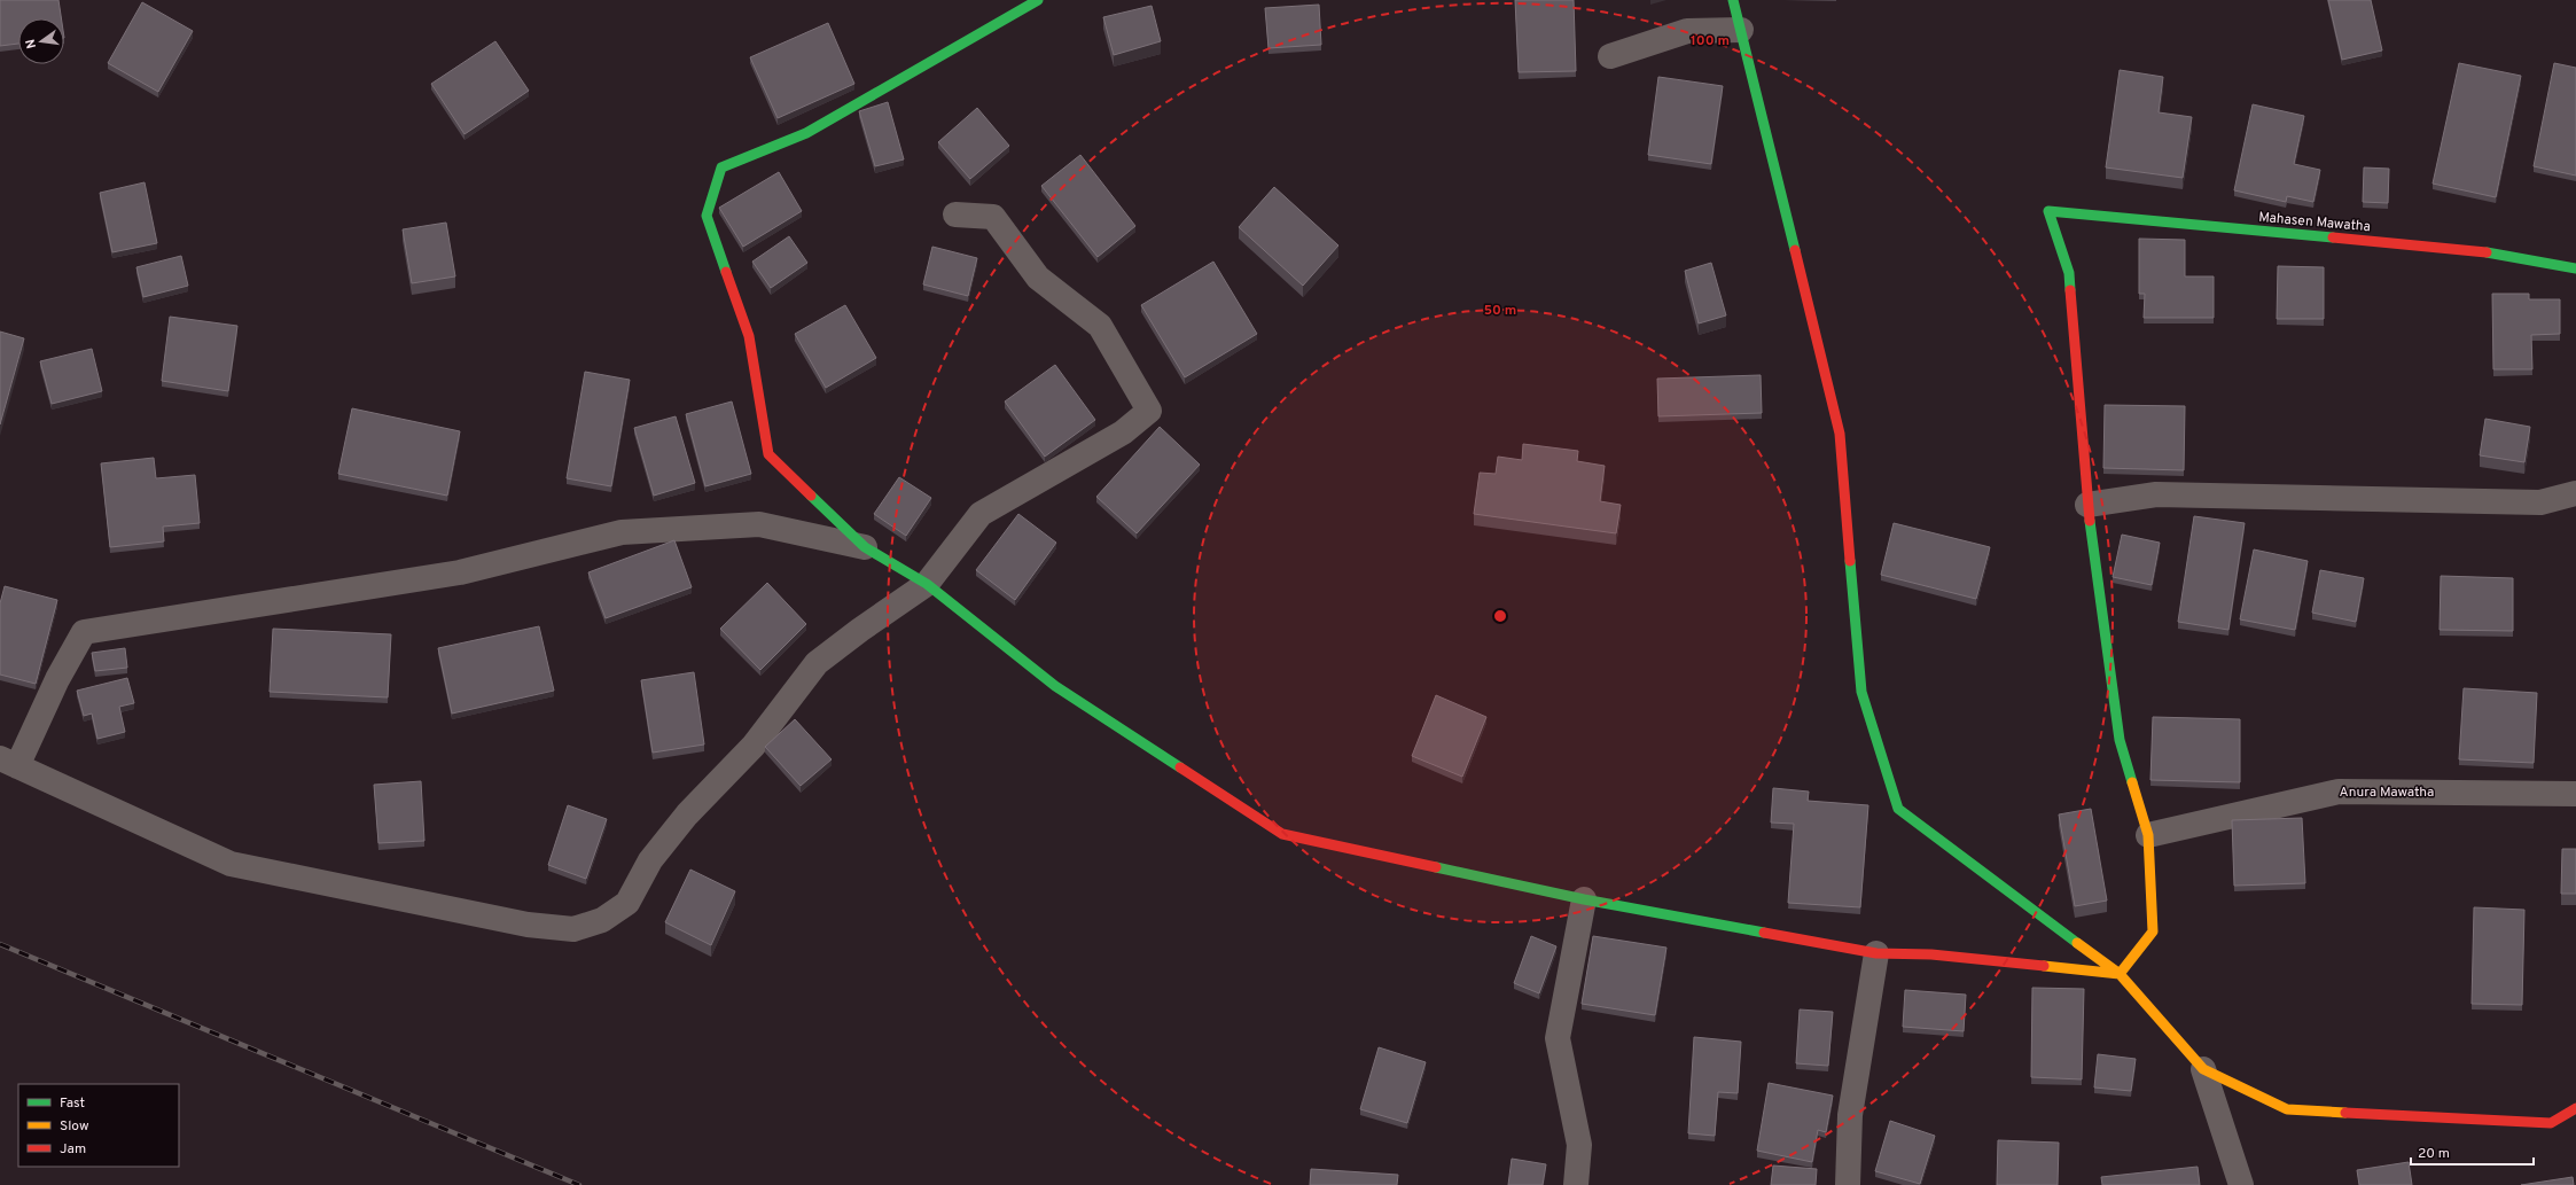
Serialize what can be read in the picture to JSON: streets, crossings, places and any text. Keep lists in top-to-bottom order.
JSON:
{
  "streets": {
    "street": ["Mahasen Mawatha", "Anura Mawatha"]
  },
  "legend": ["Fast", "Slow", "Jam"],
  "scale_bar": "20 m",
  "north": "left",
  "rings": ["100 m", "50 m"]
}
